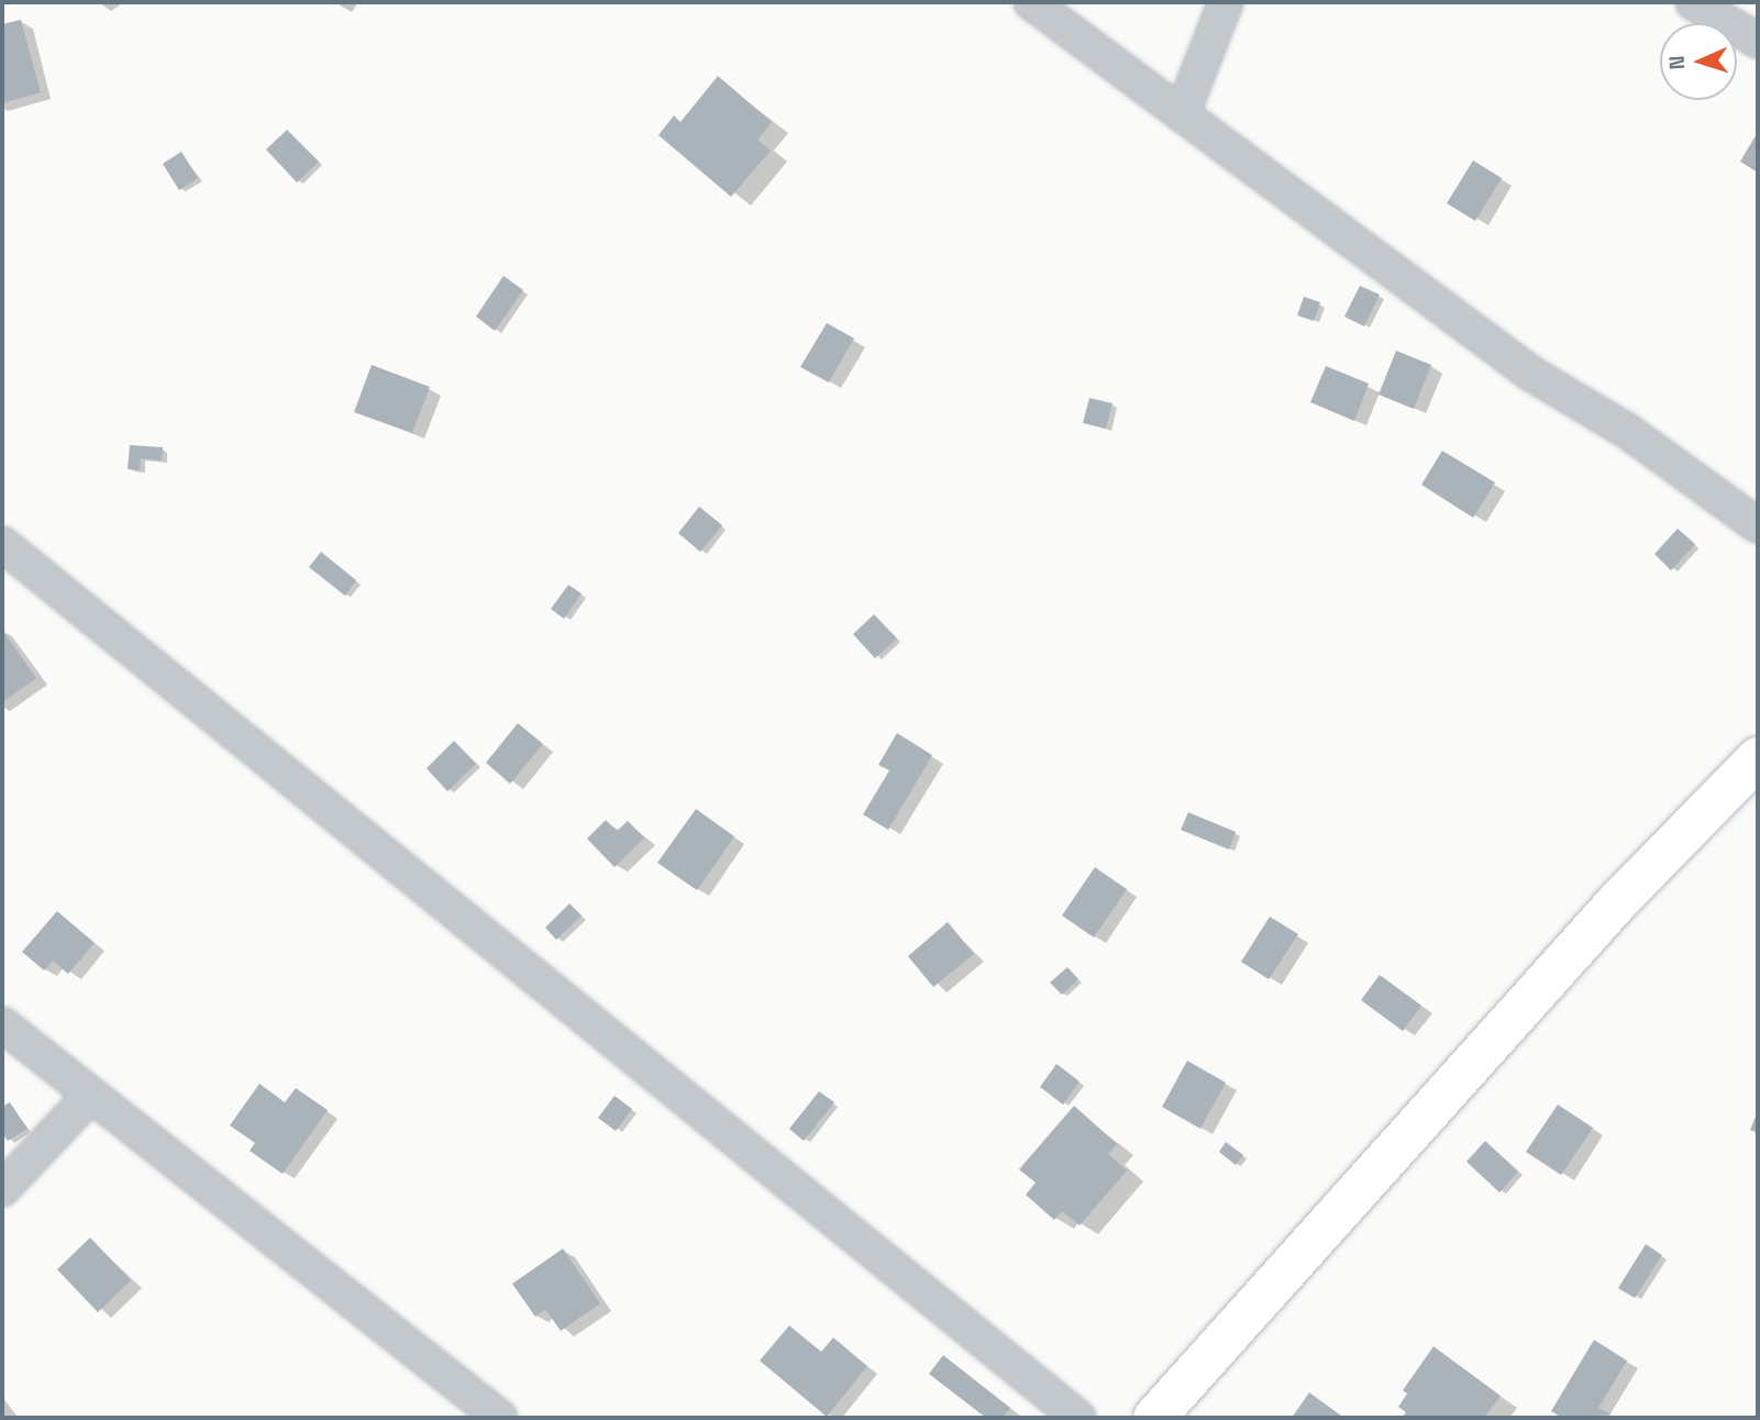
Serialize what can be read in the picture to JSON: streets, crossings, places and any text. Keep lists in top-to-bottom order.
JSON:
{
  "north": "left"
}
